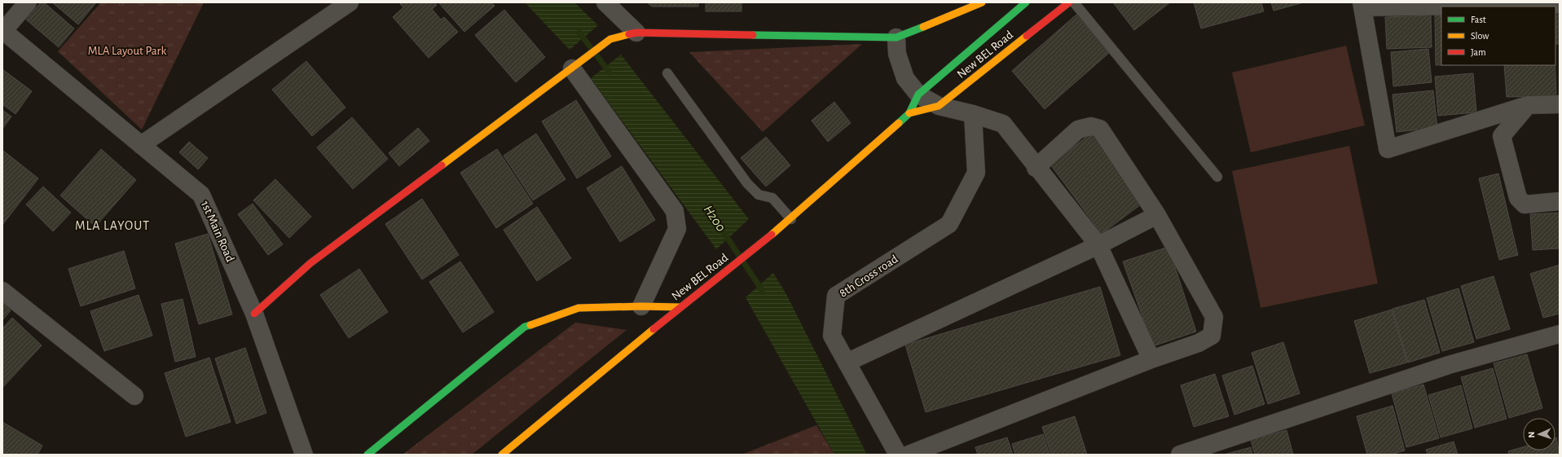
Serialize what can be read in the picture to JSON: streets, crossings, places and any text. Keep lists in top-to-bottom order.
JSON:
{
  "streets": {
    "street": ["New BEL Road", "1st Main Road", "8th Cross road"]
  },
  "districts": ["MLA LAYOUT"],
  "water": ["H200"],
  "parks": ["MLA Layout Park"],
  "legend": ["Fast", "Slow", "Jam"],
  "north": "left"
}
